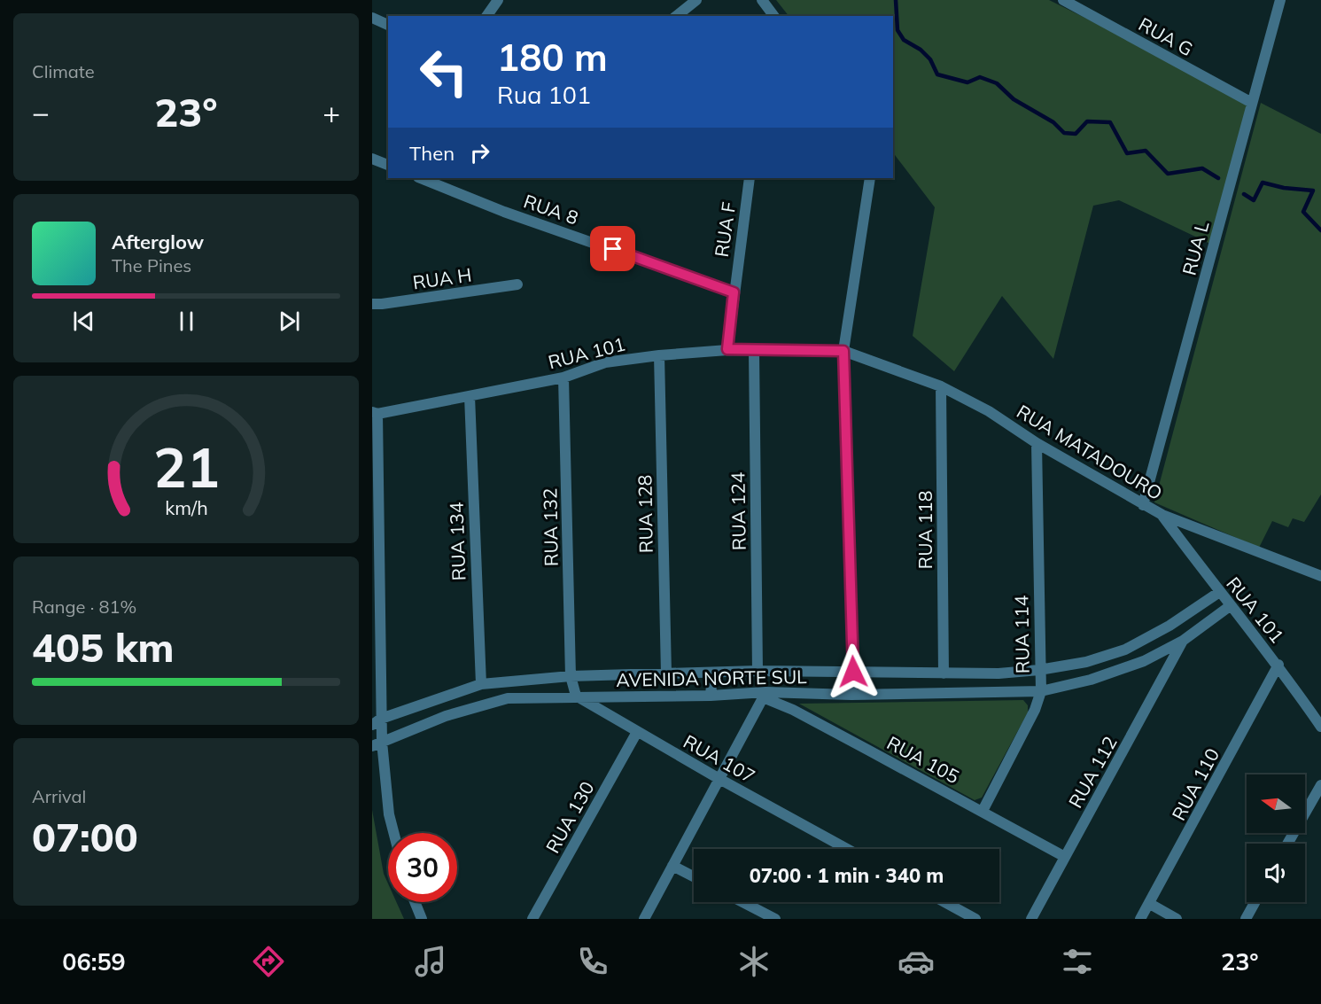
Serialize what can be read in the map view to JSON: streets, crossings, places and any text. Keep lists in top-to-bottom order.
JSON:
{
  "streets": {
    "street": [
      "RUA G",
      "RUA 8",
      "RUA F",
      "RUA L",
      "RUA H",
      "RUA 101",
      "RUA MATADOURO",
      "RUA 124",
      "RUA 128",
      "RUA 132",
      "RUA 118",
      "RUA 134",
      "RUA 114",
      "AVENIDA NORTE SUL",
      "RUA 107",
      "RUA 105",
      "RUA 112",
      "RUA 110",
      "RUA 130"
    ]
  },
  "crossings": [
    ["RUA G", "RUA L"],
    ["RUA 8", "RUA F"],
    ["RUA F", "RUA 101"],
    ["RUA L", "RUA MATADOURO"],
    ["RUA 101", "RUA MATADOURO"],
    ["RUA 101", "RUA 124"],
    ["RUA 101", "RUA 128"],
    ["RUA 101", "RUA 132"],
    ["RUA 101", "RUA 134"],
    ["RUA 101", "AVENIDA NORTE SUL"],
    ["RUA 101", "RUA 110"],
    ["RUA MATADOURO", "RUA 118"],
    ["RUA MATADOURO", "RUA 114"],
    ["RUA 124", "AVENIDA NORTE SUL"],
    ["RUA 128", "AVENIDA NORTE SUL"],
    ["RUA 132", "AVENIDA NORTE SUL"],
    ["RUA 118", "AVENIDA NORTE SUL"],
    ["RUA 134", "AVENIDA NORTE SUL"],
    ["RUA 114", "AVENIDA NORTE SUL"],
    ["RUA 114", "RUA 105"],
    ["AVENIDA NORTE SUL", "RUA 107"],
    ["AVENIDA NORTE SUL", "RUA 105"],
    ["AVENIDA NORTE SUL", "RUA 112"],
    ["RUA 107", "RUA 130"],
    ["RUA 105", "RUA 112"]
  ],
  "north": "left",
  "page": {
    "tile": [
      "Climate",
      ["Range · 81%", "405 km"],
      ["Arrival", "07:00"]
    ],
    "turn": ["180 m", "Rua 101"],
    "heat": ["−", "23°", "+"],
    "then": "Then",
    "song": ["Afterglow", "The Pines"],
    "limit": "30",
    "trip": "07:00 · 1 min · 340 m",
    "tabs": ["06:59", "23°"],
    "gauge": ["21", "km/h"]
  }
}
